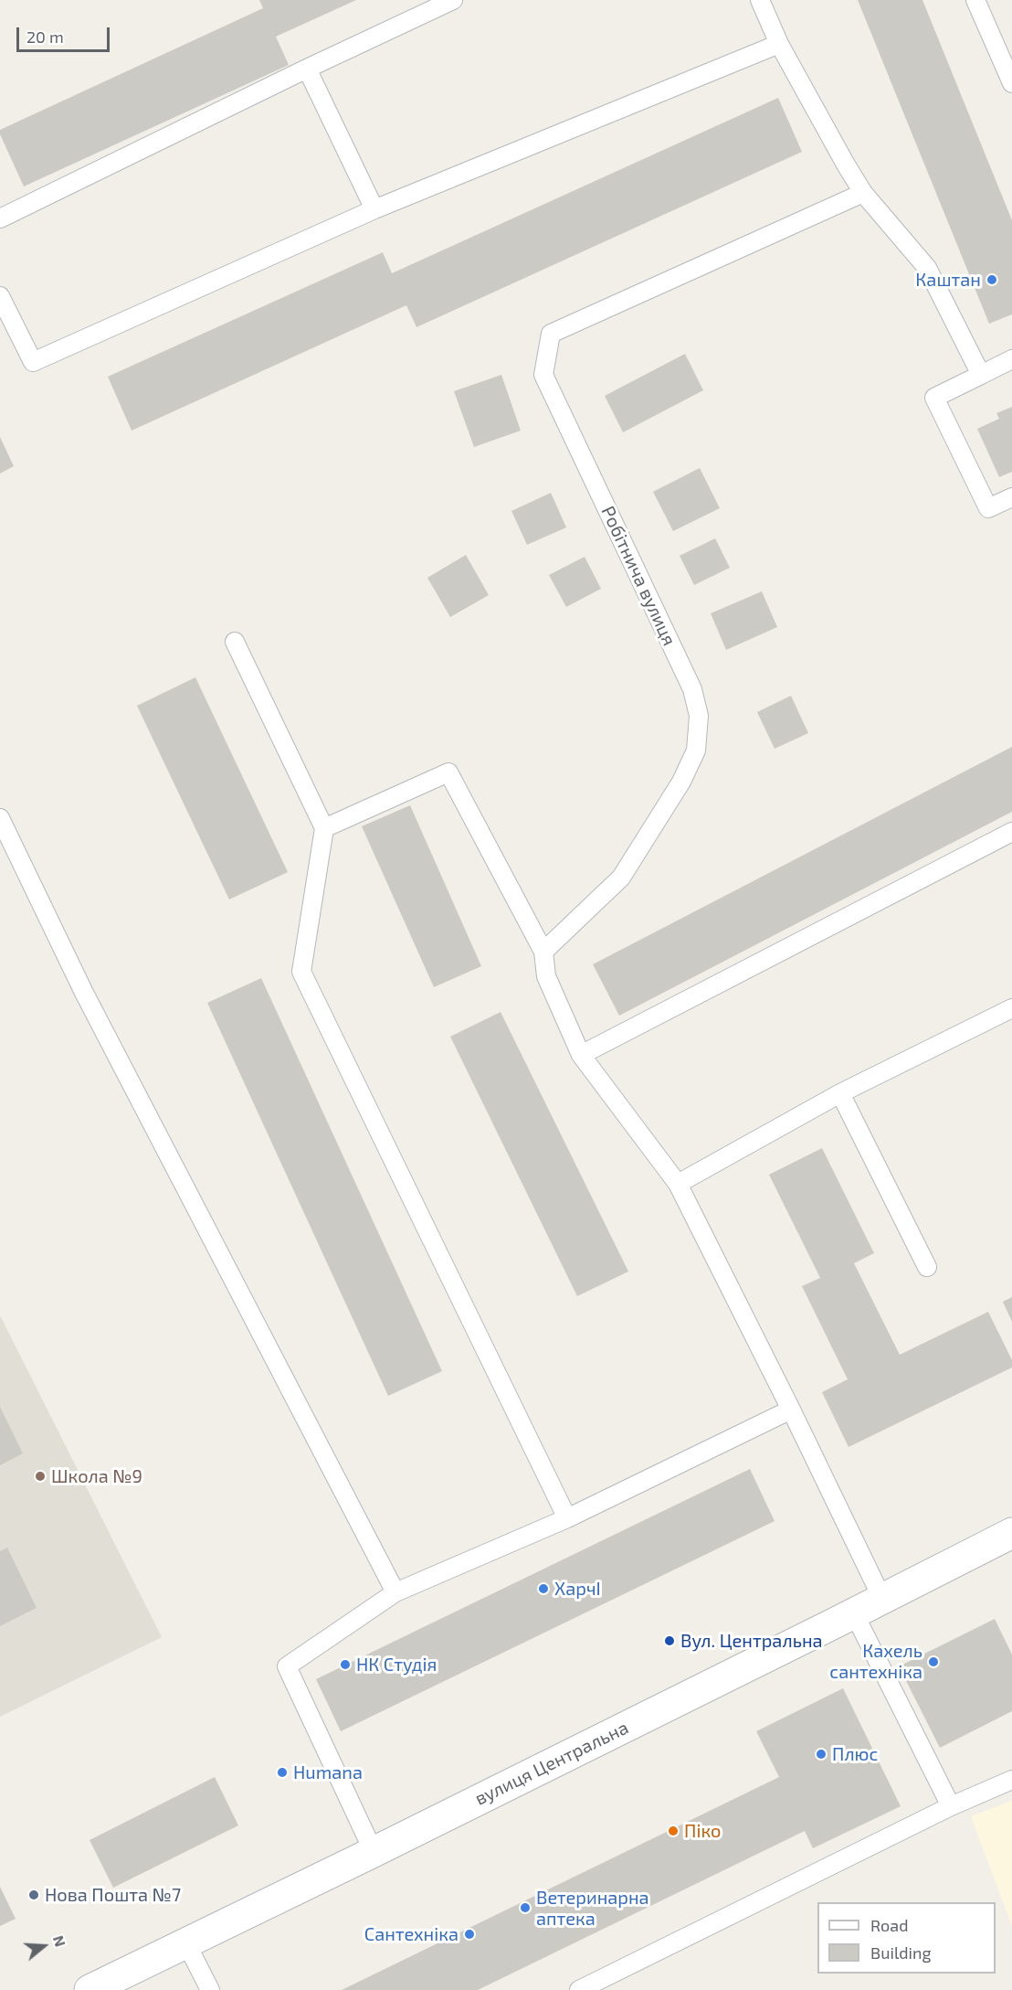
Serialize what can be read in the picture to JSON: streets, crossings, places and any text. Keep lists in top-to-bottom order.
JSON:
{
  "streets": {
    "street": ["вулиця Центральна"],
    "lane": ["Робітнича вулиця"]
  },
  "places": [
    "Каштан",
    "Школа №9",
    "ХарчI",
    "Вул. Центральна",
    "Кахель сантехніка",
    "НК Студія",
    "Плюс",
    "Humana",
    "Піко",
    "Нова Пошта №7",
    "Ветеринарна аптека",
    "Сантехніка"
  ],
  "legend": ["Road", "Building"],
  "scale_bar": "20 m",
  "north": "right"
}
